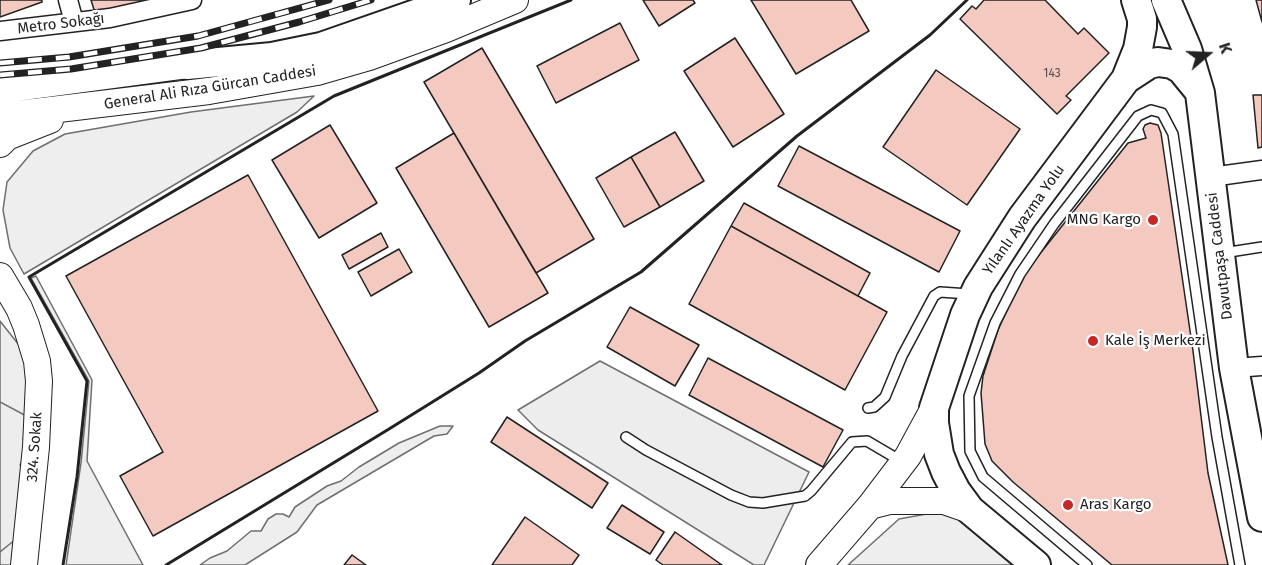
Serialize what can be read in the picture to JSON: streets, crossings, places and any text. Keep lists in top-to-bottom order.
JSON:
{
  "streets": {
    "main road": [
      "General Ali Rıza Gürcan Caddesi",
      "Yılanlı Ayazma Yolu",
      "Davutpaşa Caddesi",
      "324. Sokak"
    ],
    "street": ["Metro Sokağı"]
  },
  "places": ["MNG Kargo", "Kale İş Merkezi", "Aras Kargo"],
  "house_numbers": ["143"],
  "north": "right"
}
